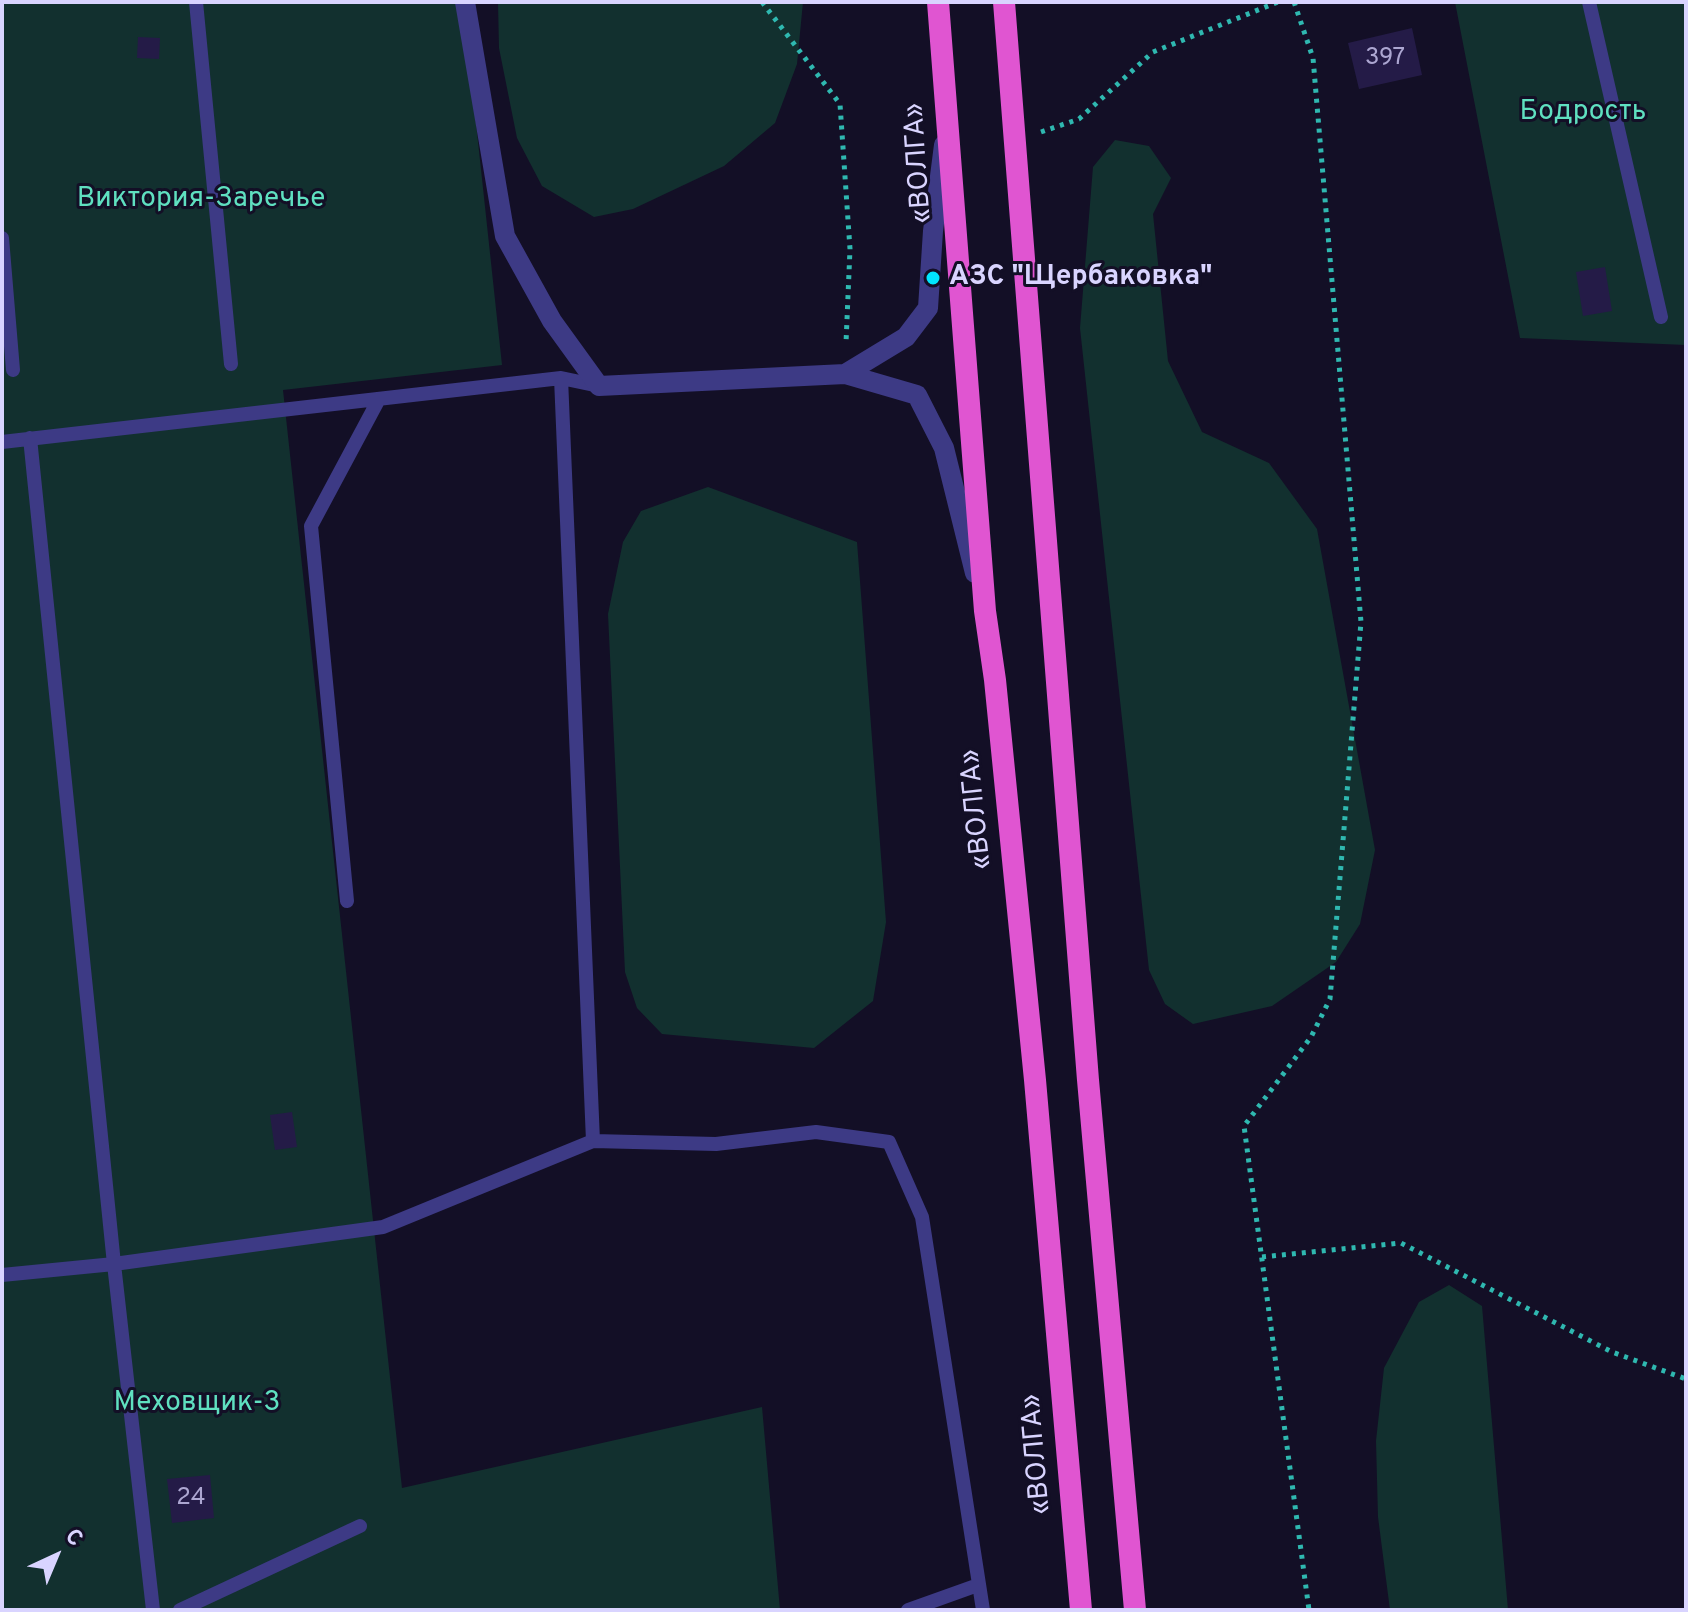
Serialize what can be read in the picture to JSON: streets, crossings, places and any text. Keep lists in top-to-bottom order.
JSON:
{
  "streets": {
    "highway": ["«ВОЛГА»"]
  },
  "parks": ["Бодрость", "Виктория-Заречье", "Меховщик-3"],
  "places": ["АЗС \"Щербаковка\""],
  "house_numbers": ["397", "24"],
  "north": "top right"
}
